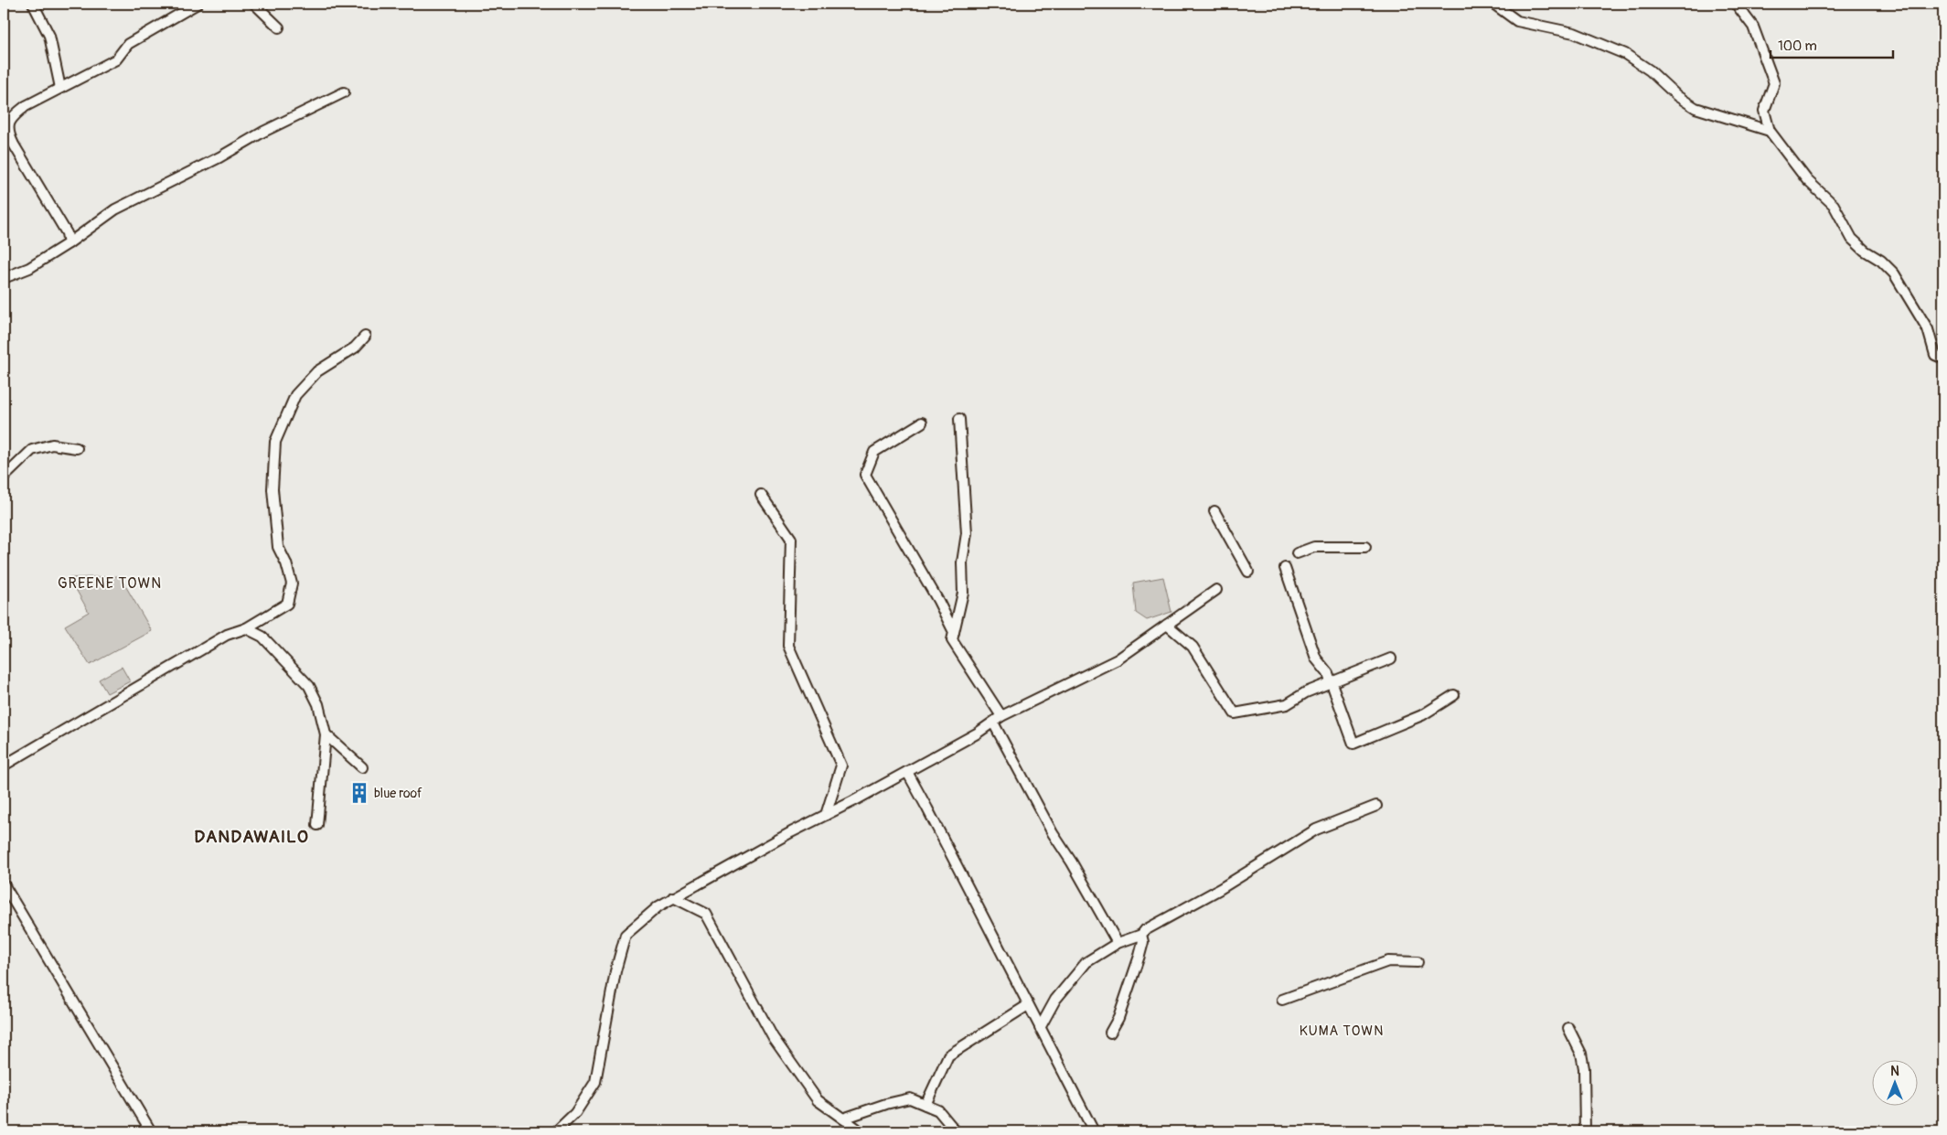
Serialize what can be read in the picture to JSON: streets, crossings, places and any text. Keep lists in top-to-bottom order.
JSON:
{
  "districts": ["GREENE TOWN", "DANDAWAILO", "KUMA TOWN"],
  "places": {
    "building": ["blue roof"]
  },
  "scale_bar": "100 m",
  "north": "top"
}
